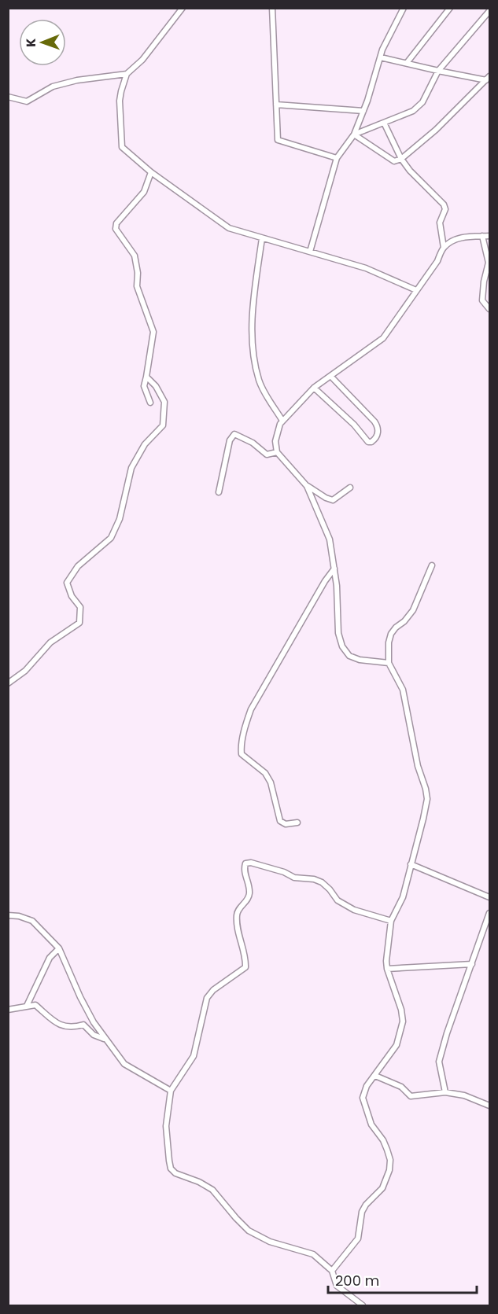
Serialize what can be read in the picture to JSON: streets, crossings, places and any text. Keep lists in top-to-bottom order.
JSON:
{
  "scale_bar": "200 m",
  "north": "left"
}
